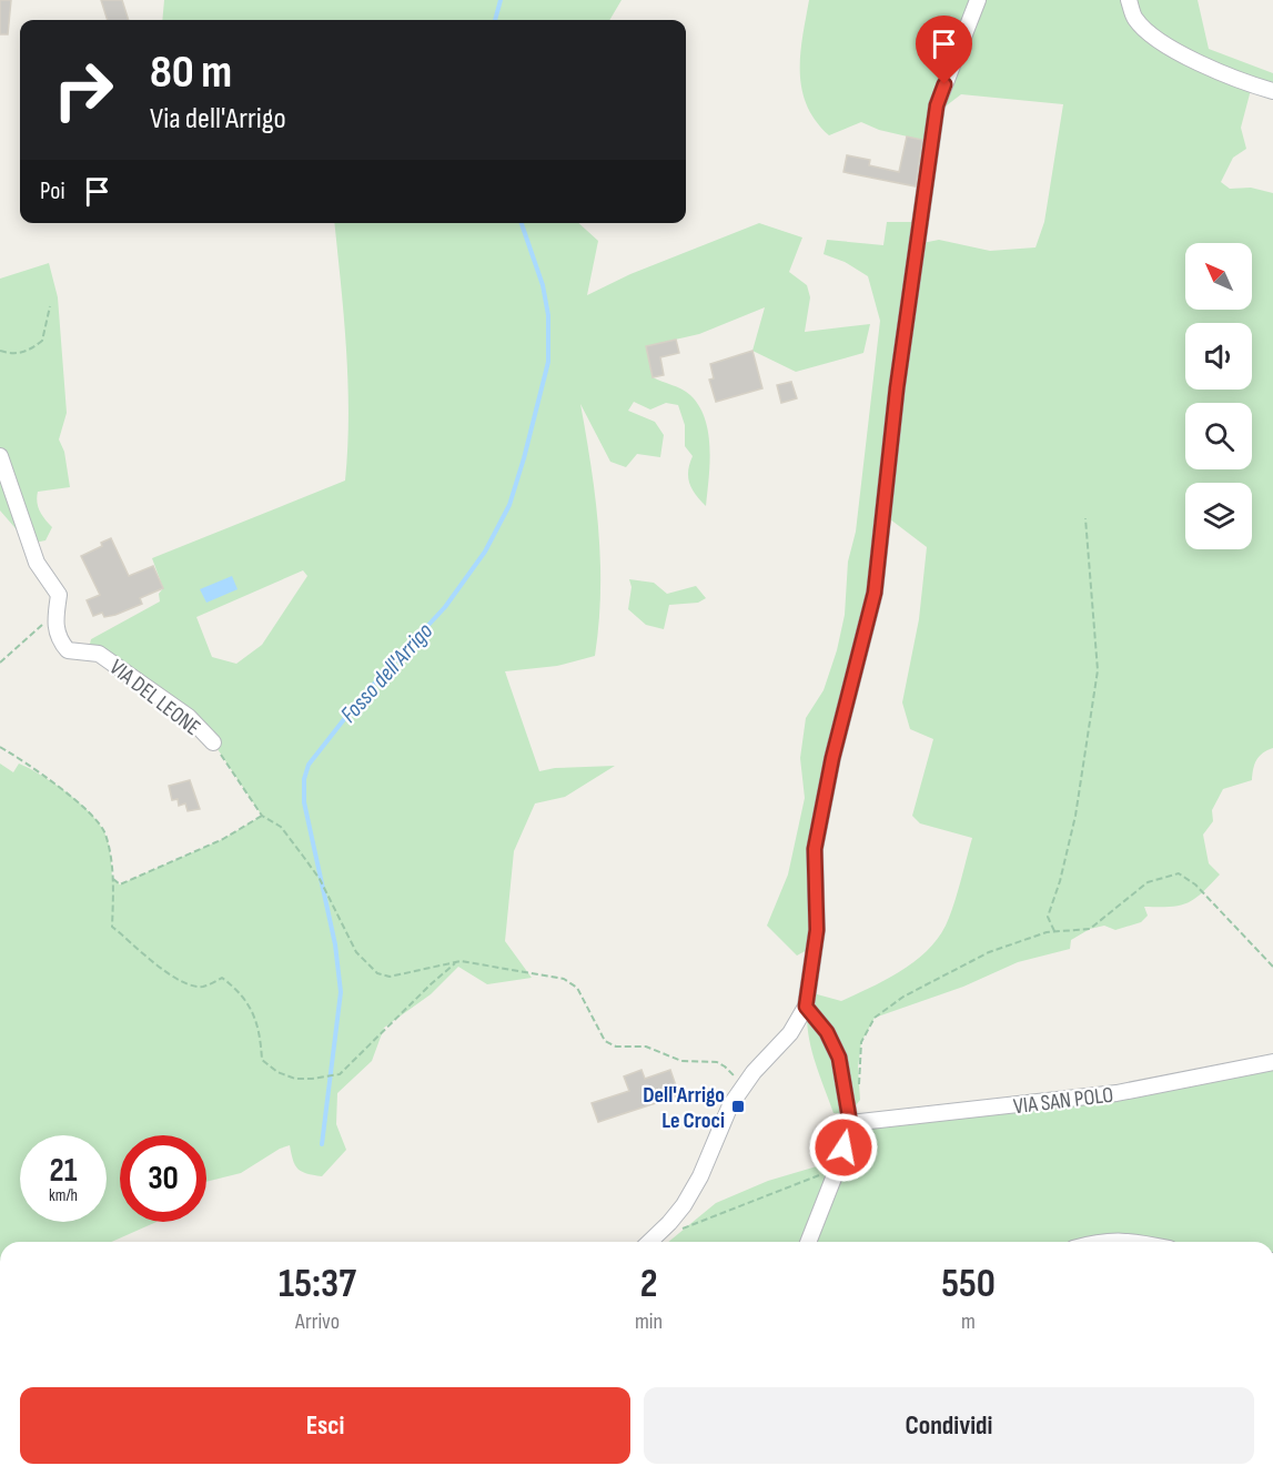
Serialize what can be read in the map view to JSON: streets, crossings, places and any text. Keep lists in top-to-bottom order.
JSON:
{
  "streets": {
    "street": ["VIA DEL LEONE", "VIA SAN POLO"]
  },
  "water": ["Fosso dell'Arrigo"],
  "places": {
    "transit": ["Dell'Arrigo Le Croci"]
  },
  "north": "top left",
  "page": {
    "turn": ["80 m", "Via dell'Arrigo"],
    "then": "Poi",
    "speed": "21 km/h",
    "limit": "30",
    "eta": [
      "15:37",
      "Arrivo",
      "2",
      "min",
      "550",
      "m"
    ],
    "buttons": ["Esci", "Condividi"]
  }
}
